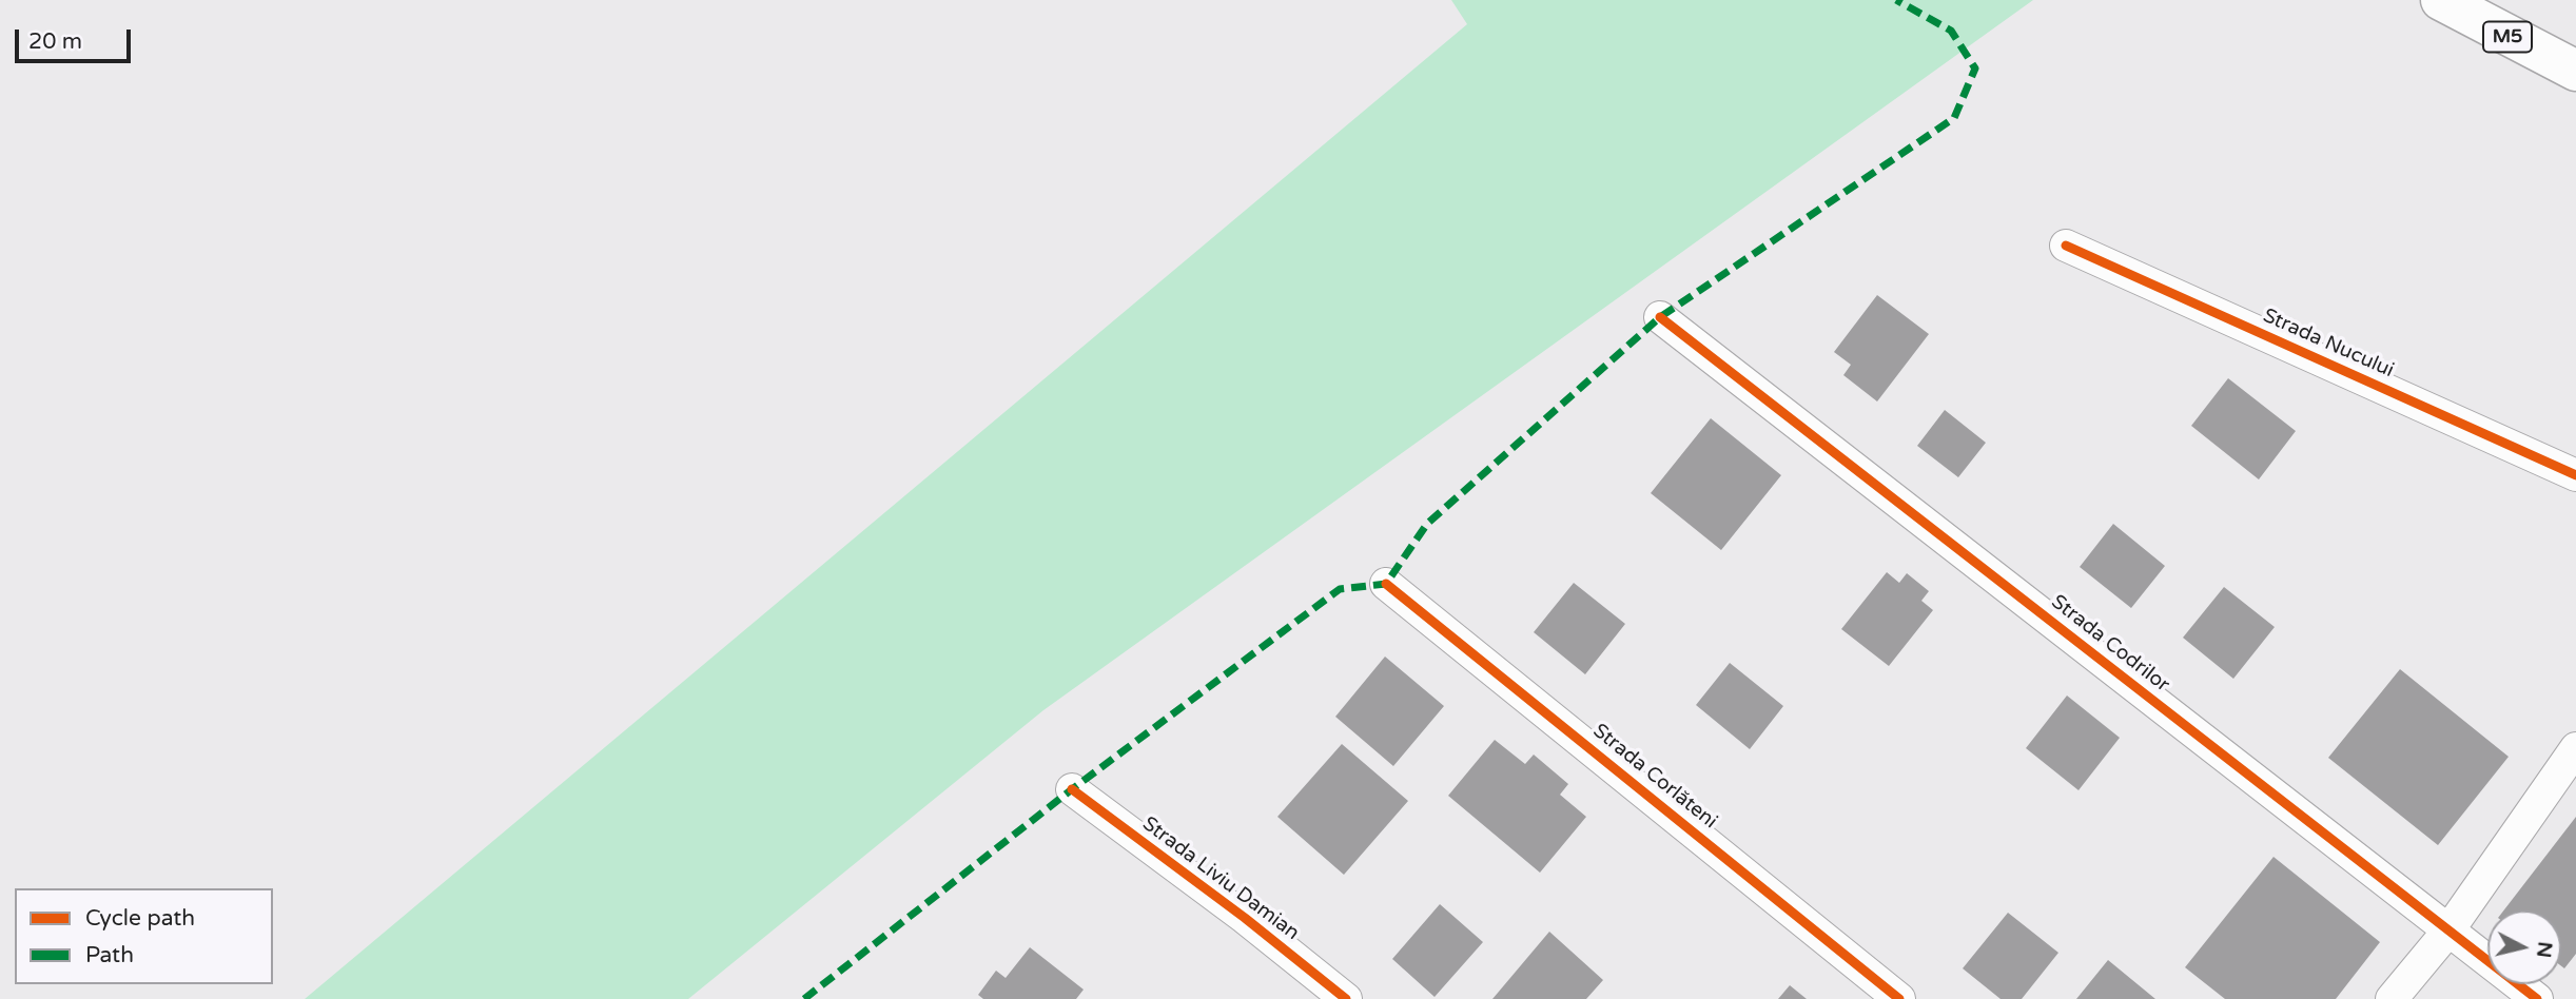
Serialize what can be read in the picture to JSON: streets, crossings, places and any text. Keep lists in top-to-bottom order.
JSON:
{
  "streets": {
    "highway": ["M5"],
    "street": [
      "Strada Nucului",
      "Strada Codrilor",
      "Strada Corlăteni",
      "Strada Liviu Damian"
    ]
  },
  "legend": ["Cycle path", "Path"],
  "scale_bar": "20 m",
  "north": "right"
}
